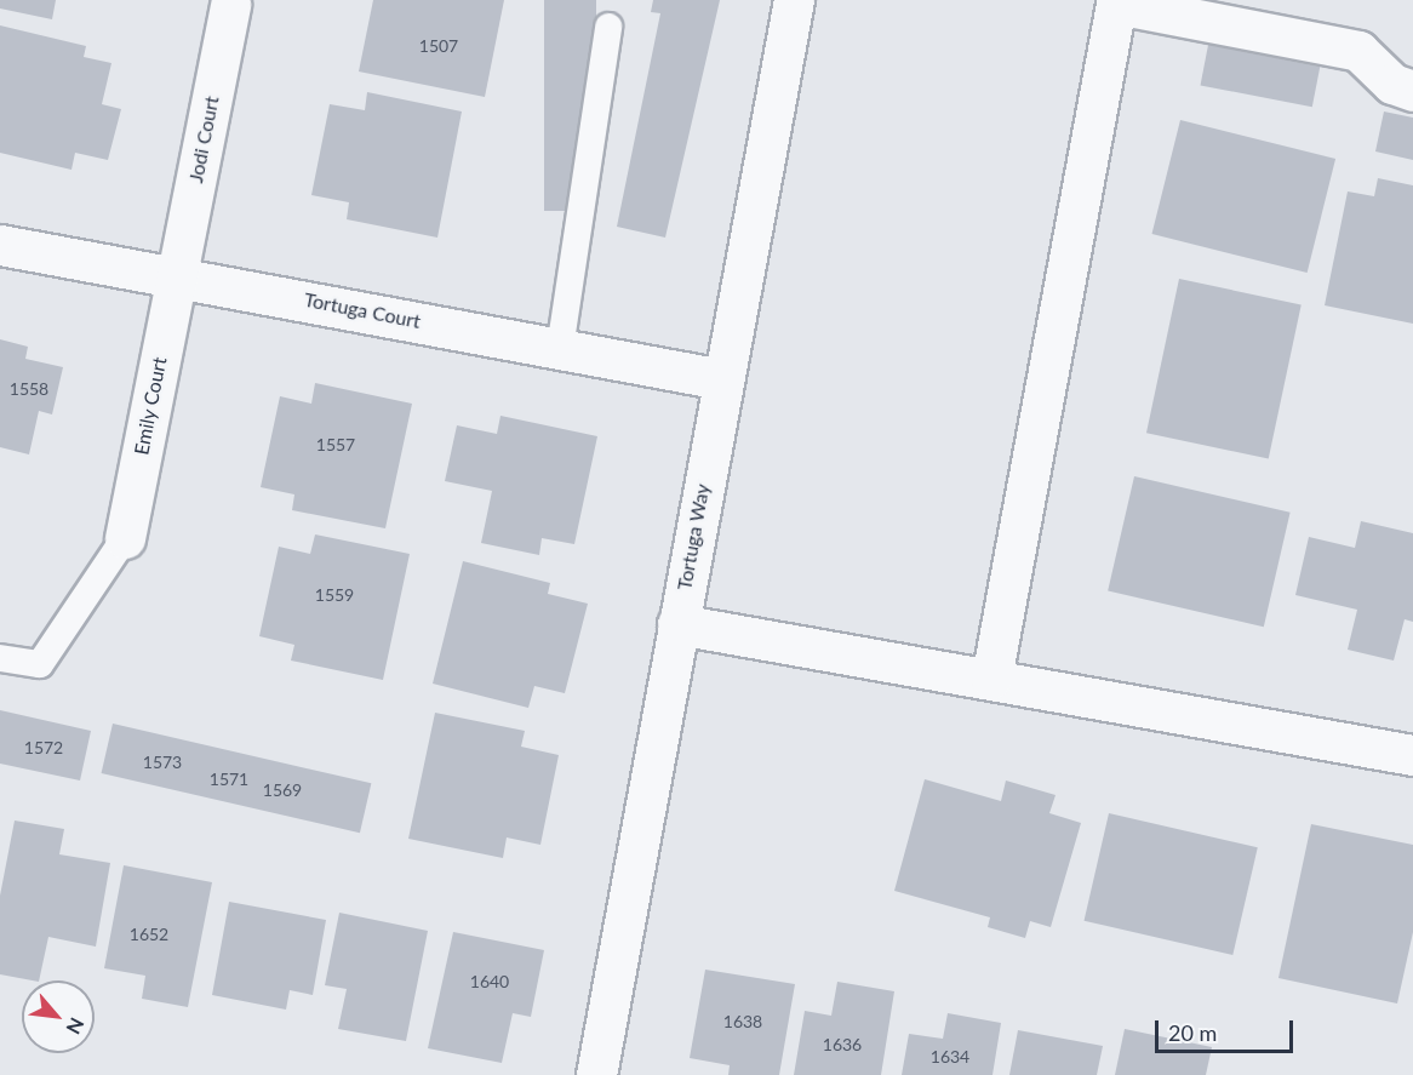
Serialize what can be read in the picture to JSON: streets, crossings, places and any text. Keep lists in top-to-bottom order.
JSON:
{
  "streets": {
    "street": [
      "Jodi Court",
      "Tortuga Court",
      "Emily Court",
      "Tortuga Way"
    ]
  },
  "crossings": [
    ["Jodi Court", "Tortuga Court"],
    ["Jodi Court", "Emily Court"],
    ["Tortuga Court", "Emily Court"],
    ["Tortuga Court", "Tortuga Way"]
  ],
  "house_numbers": [
    "1507",
    "1558",
    "1557",
    "1559",
    "1572",
    "1573",
    "1571",
    "1569",
    "1652",
    "1640",
    "1638",
    "1636",
    "1634"
  ],
  "scale_bar": "20 m",
  "north": "bottom right"
}
